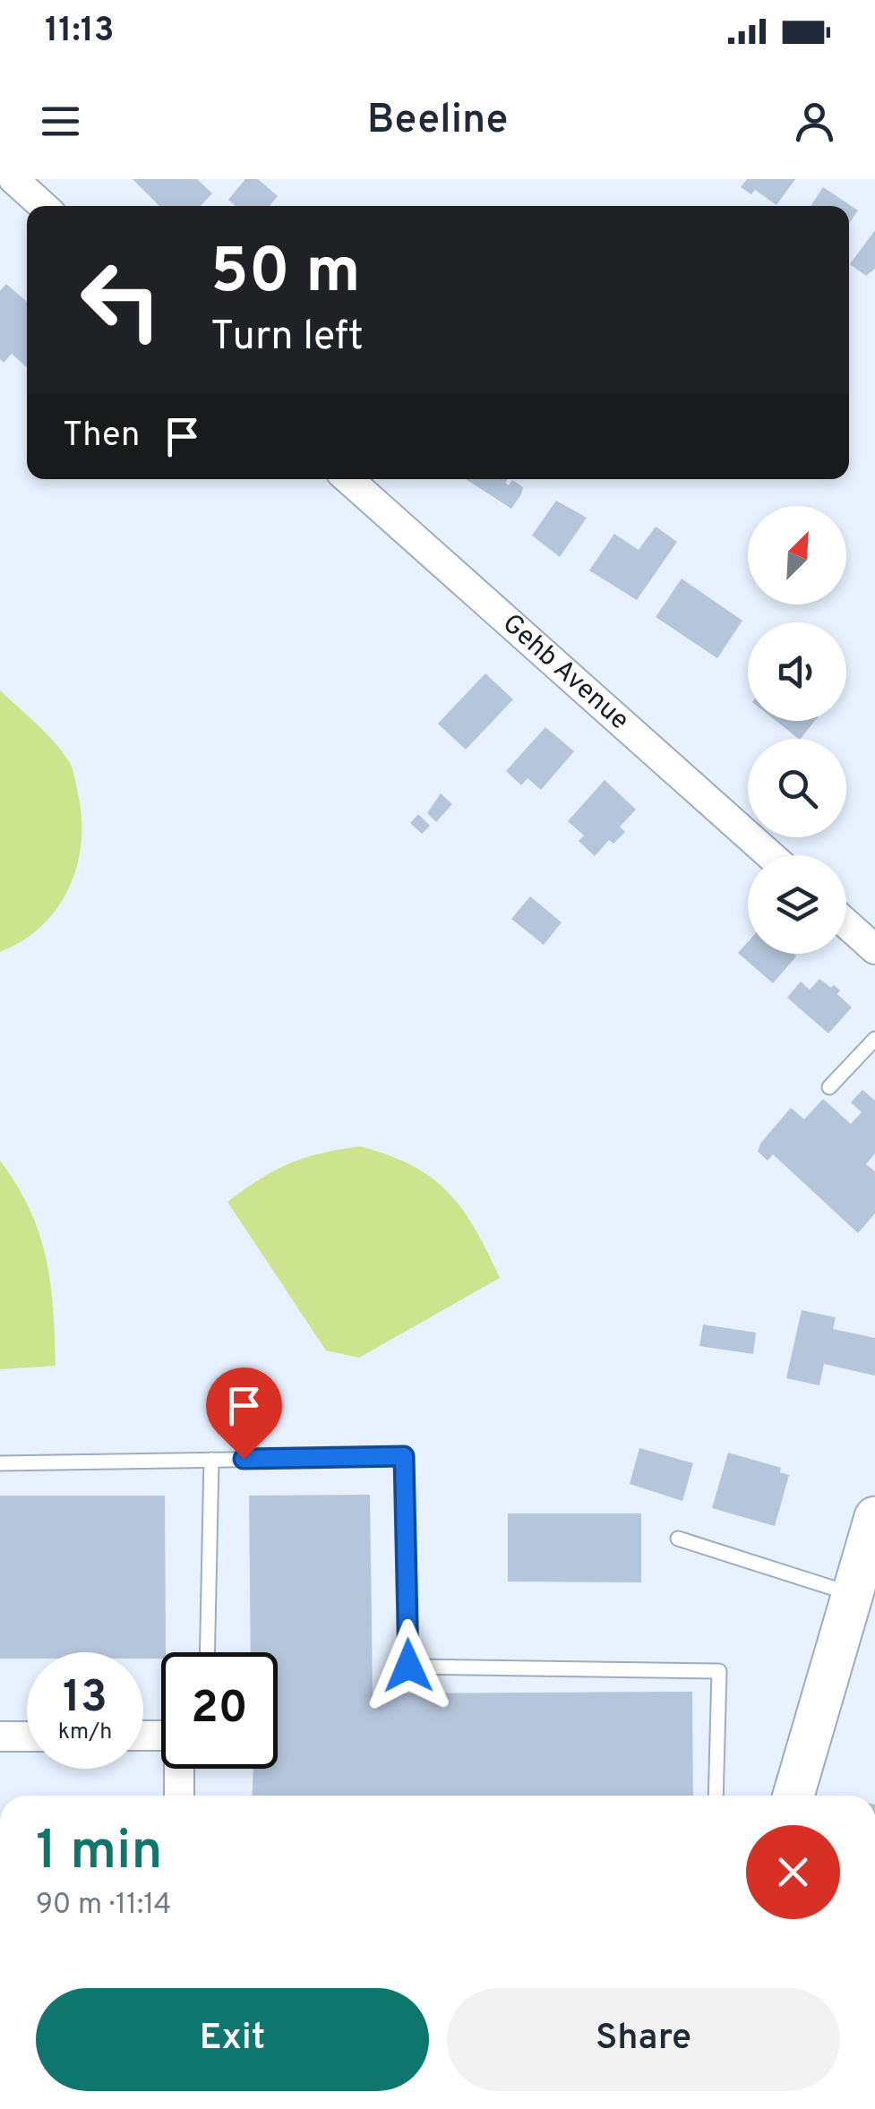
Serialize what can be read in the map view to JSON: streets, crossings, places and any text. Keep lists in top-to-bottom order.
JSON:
{
  "streets": {
    "street": ["Gehb Avenue"]
  },
  "north": "top right",
  "page": {
    "status": "11:13",
    "header": "Beeline",
    "turn": ["50 m", "Turn left"],
    "then": "Then",
    "speed": "13 km/h",
    "limit": "20",
    "heading": ["1 min", "90 m · 11:14"],
    "buttons": ["Exit", "Share"]
  }
}
